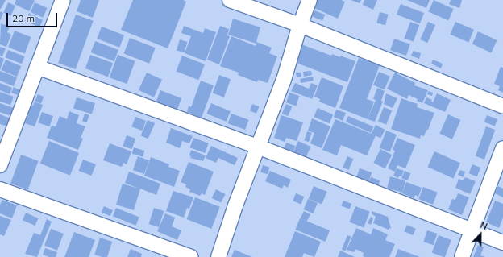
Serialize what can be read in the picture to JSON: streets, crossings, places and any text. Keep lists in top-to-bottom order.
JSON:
{
  "scale_bar": "20 m",
  "north": "top"
}
